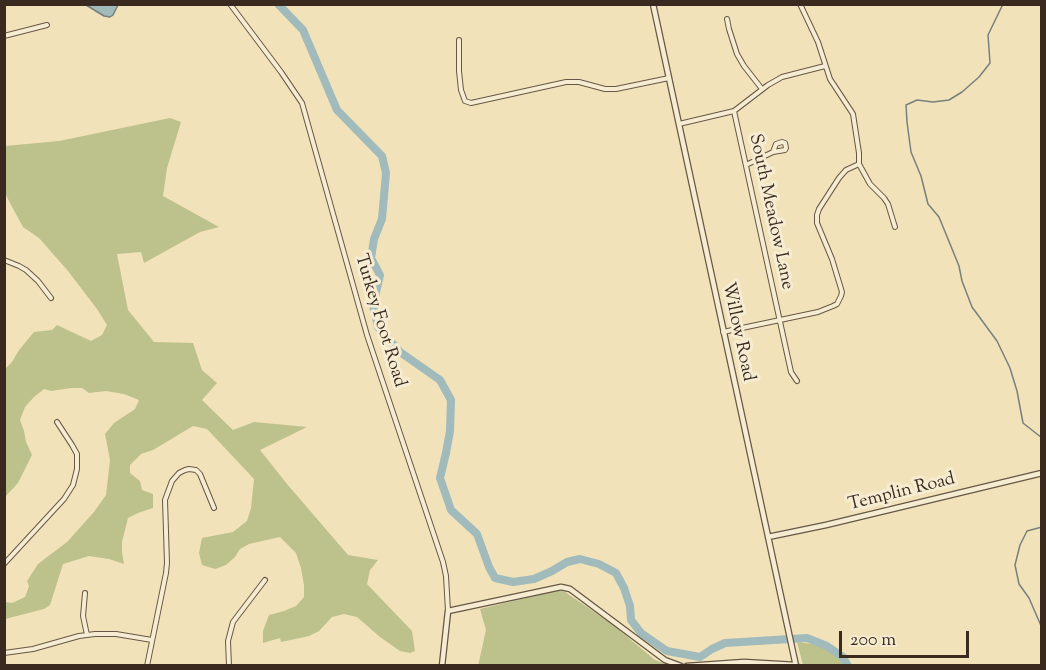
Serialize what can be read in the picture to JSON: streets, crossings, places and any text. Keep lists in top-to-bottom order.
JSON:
{
  "streets": {
    "street": [
      "South Meadow Lane",
      "Turkey Foot Road",
      "Willow Road",
      "Templin Road"
    ]
  },
  "crossings": [
    ["Willow Road", "Templin Road"]
  ],
  "scale_bar": "200 m"
}
